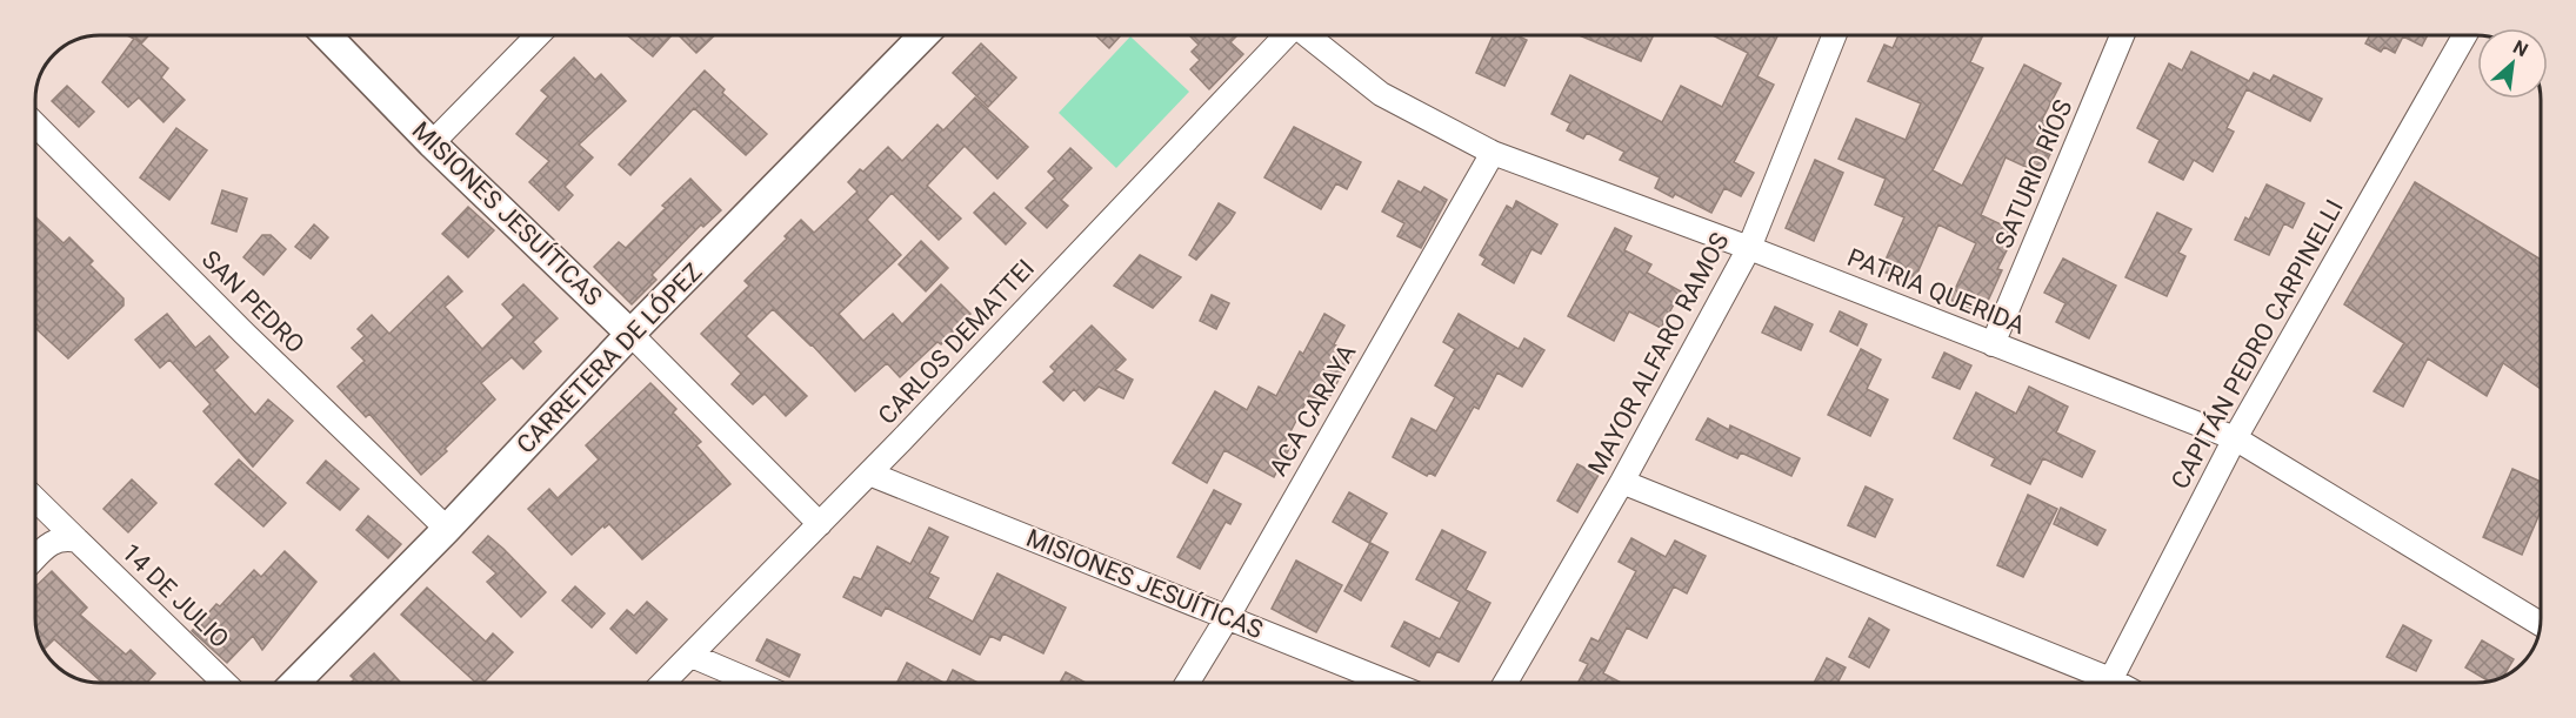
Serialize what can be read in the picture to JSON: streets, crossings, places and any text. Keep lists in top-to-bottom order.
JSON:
{
  "streets": {
    "main road": ["MISIONES JESUÍTICAS", "CARRETERA DE LÓPEZ"],
    "street": [
      "SATURIO RÍOS",
      "PATRIA QUERIDA",
      "SAN PEDRO",
      "CARLOS DEMATTEI",
      "CAPITÁN PEDRO CARPINELLI",
      "MAYOR ALFARO RAMOS",
      "ACA CARAYA",
      "14 DE JULIO"
    ]
  },
  "crossings": [
    ["SATURIO RÍOS", "PATRIA QUERIDA"],
    ["MISIONES JESUÍTICAS", "CARLOS DEMATTEI"],
    ["MISIONES JESUÍTICAS", "CARRETERA DE LÓPEZ"],
    ["MISIONES JESUÍTICAS", "ACA CARAYA"],
    ["PATRIA QUERIDA", "CAPITÁN PEDRO CARPINELLI"],
    ["PATRIA QUERIDA", "MAYOR ALFARO RAMOS"],
    ["PATRIA QUERIDA", "ACA CARAYA"],
    ["SAN PEDRO", "CARRETERA DE LÓPEZ"]
  ],
  "north": "top right"
}
